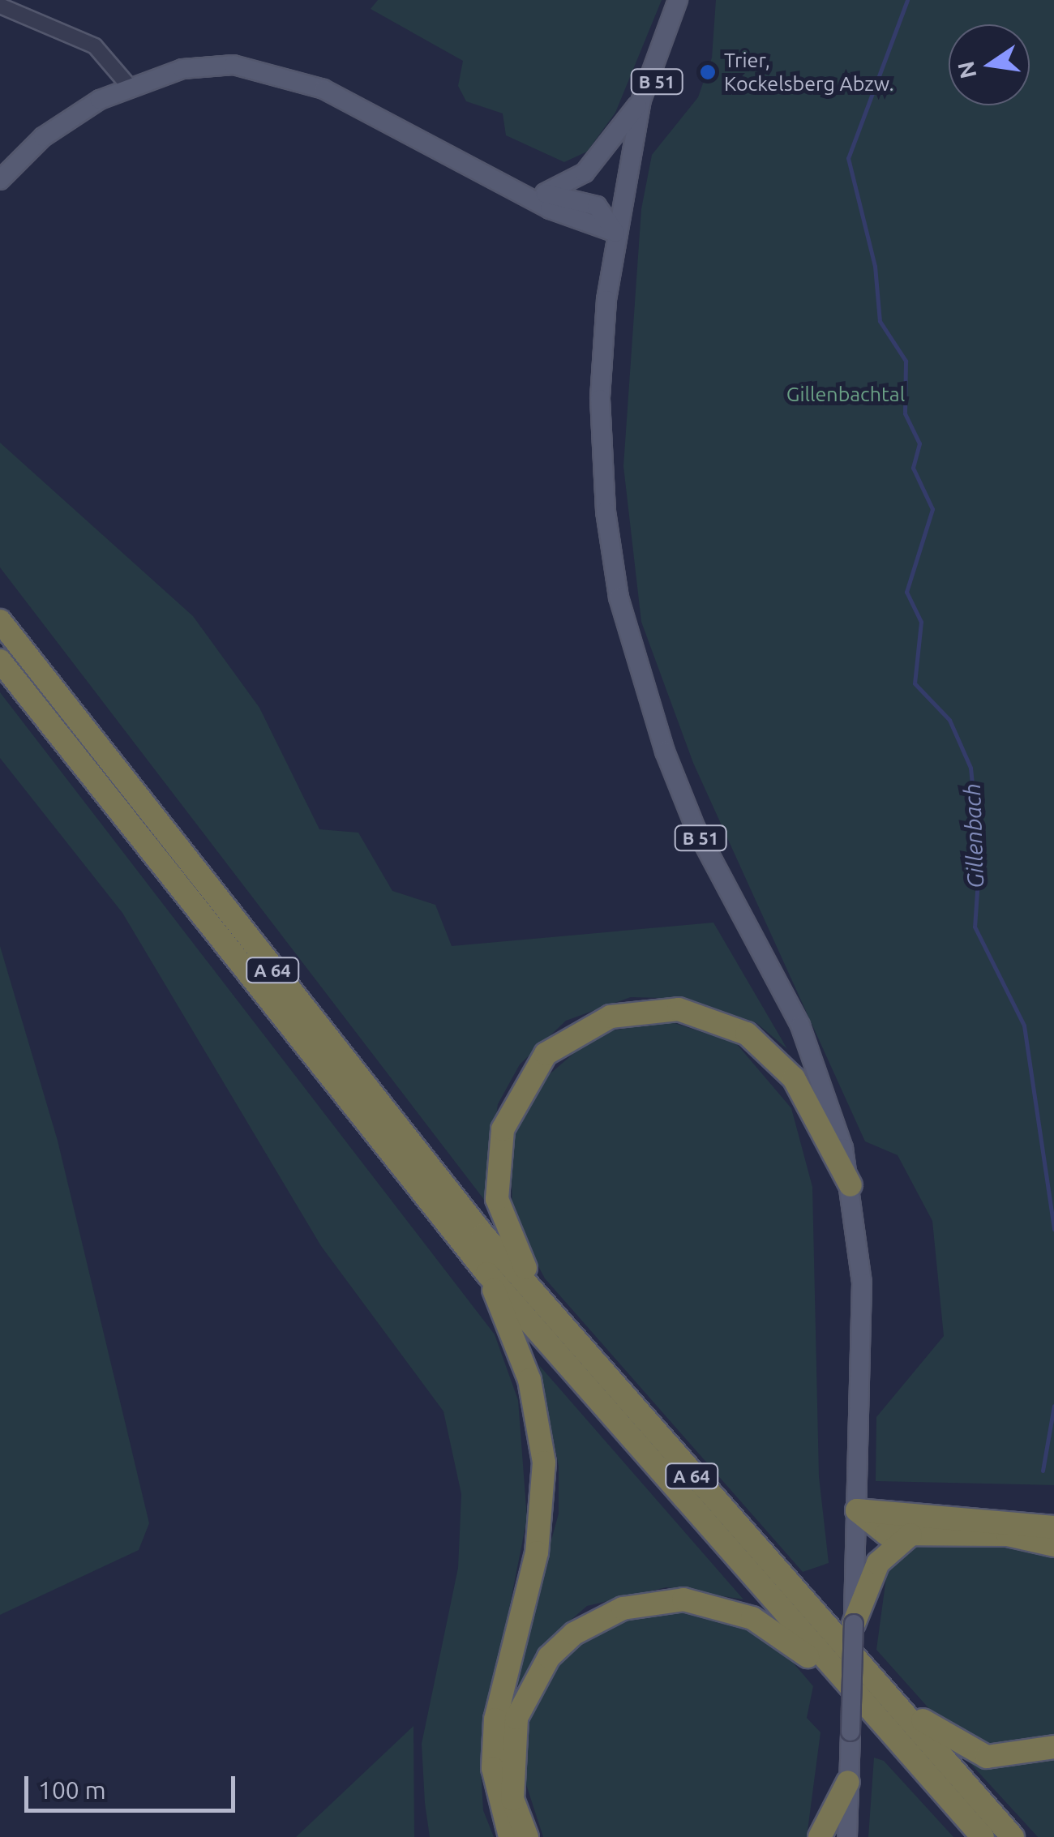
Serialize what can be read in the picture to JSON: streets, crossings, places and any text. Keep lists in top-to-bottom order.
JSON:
{
  "streets": {
    "highway": ["A 64"],
    "main road": ["B 51"]
  },
  "water": ["Gillenbach"],
  "parks": ["Gillenbachtal"],
  "places": ["Trier, Kockelsberg Abzw."],
  "scale_bar": "100 m",
  "north": "left"
}
